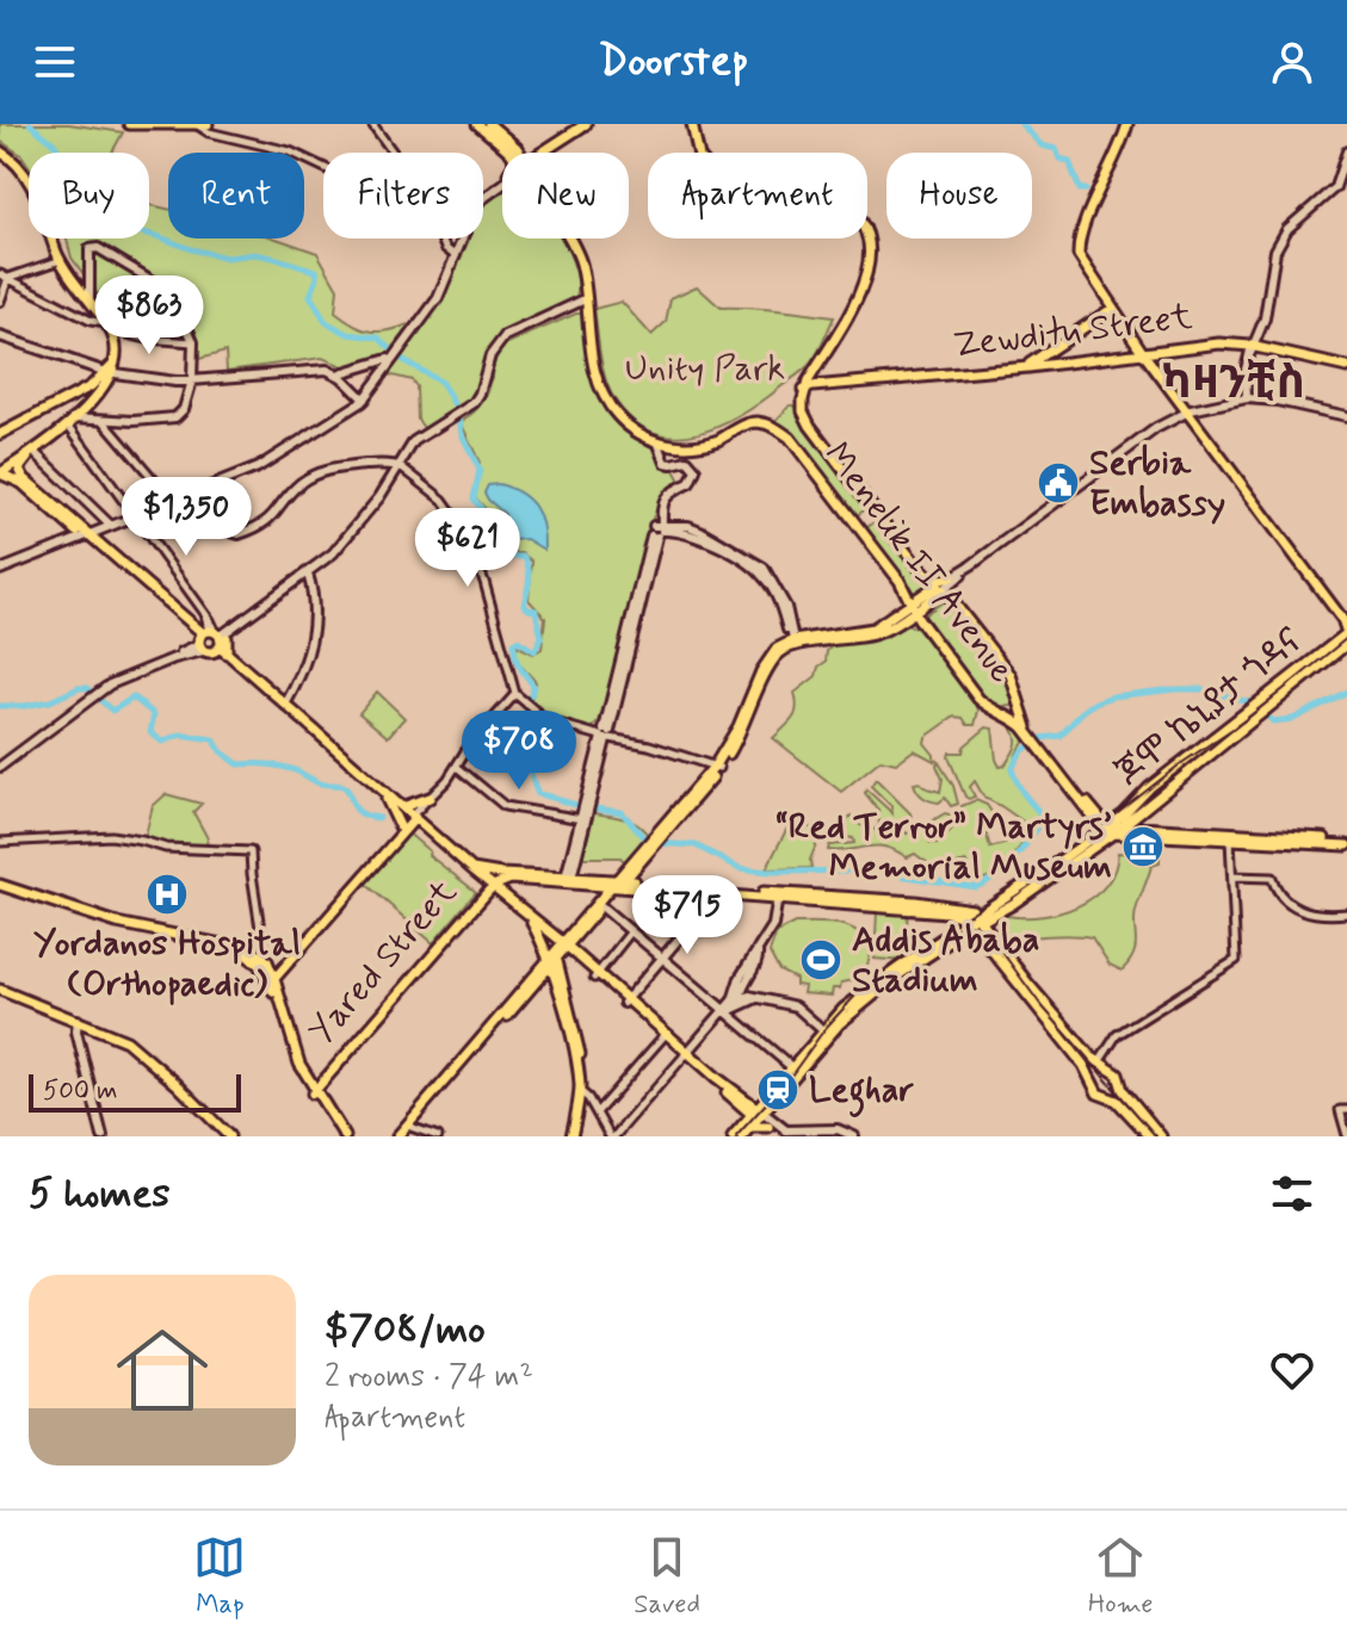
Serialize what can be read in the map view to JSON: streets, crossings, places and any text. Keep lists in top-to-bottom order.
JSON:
{
  "streets": {
    "main road": [
      "Zewditu Street",
      "Menelik II Avenue",
      "ጆሞ ኬኒያታ ጎዳና",
      "Yared Street"
    ]
  },
  "crossings": [
    ["Zewditu Street", "Menelik II Avenue"],
    ["Menelik II Avenue", "ጆሞ ኬኒያታ ጎዳና"]
  ],
  "districts": ["ካዛንቺስ"],
  "parks": ["Unity Park"],
  "places": {
    "public building": ["Serbia Embassy"],
    "museum": ["“Red Terror” Martyrs’ Memorial Museum"],
    "hospital": ["Yordanos Hospital (Orthopaedic)"],
    "sports": ["Addis Ababa Stadium"],
    "station": ["Leghar"]
  },
  "scale_bar": "500 m",
  "page": {
    "header": "Doorstep",
    "chip": [
      "Buy",
      "Rent",
      "Filters",
      "New",
      "Apartment",
      "House"
    ],
    "price": [
      "$863",
      "$1,350",
      "$621",
      "$708",
      "$715"
    ],
    "scale": "500 m",
    "heading": "5 homes",
    "list": [
      {
        "name": "$708/mo",
        "note": "2 rooms · 74 m² · Apartment"
      }
    ],
    "tabs": ["Map", "Saved", "Home"]
  }
}
